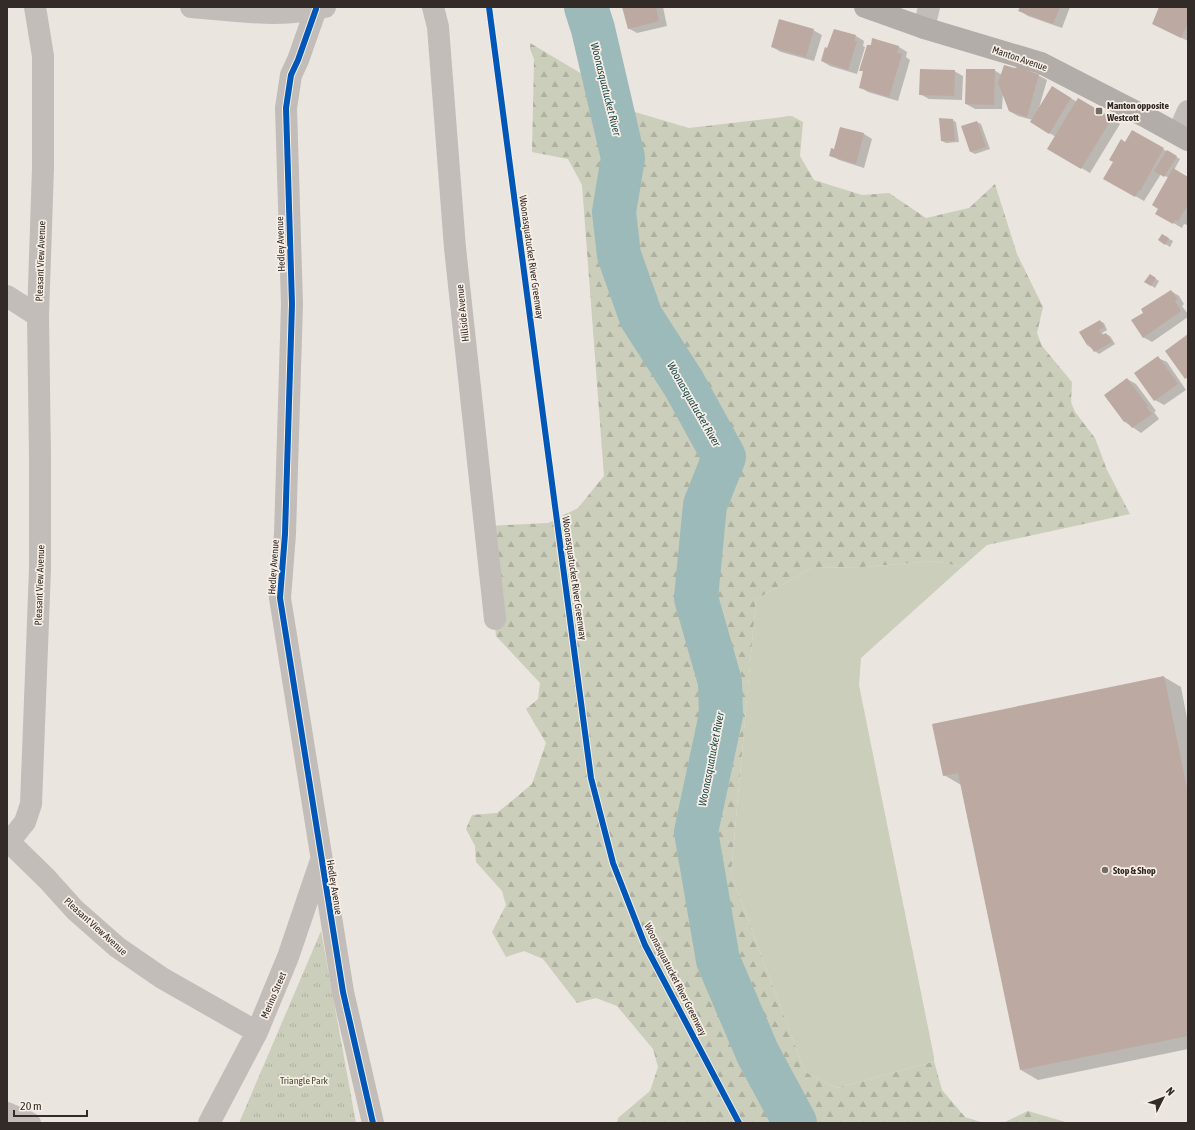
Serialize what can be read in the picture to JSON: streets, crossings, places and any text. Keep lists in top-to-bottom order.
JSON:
{
  "streets": {
    "main road": ["Manton Avenue"],
    "street": [
      "Hedley Avenue",
      "Pleasant View Avenue",
      "Hillside Avenue",
      "Merino Street"
    ],
    "cycle path": ["Woonasquatucket River Greenway"]
  },
  "crossings": [
    ["Hedley Avenue", "Merino Street"],
    ["Pleasant View Avenue", "Merino Street"]
  ],
  "water": ["Woonasquatucket River"],
  "parks": ["Triangle Park"],
  "places": {
    "transit": ["Manton opposite Westcott"],
    "other": ["Stop & Shop"]
  },
  "scale_bar": "20 m",
  "north": "top right"
}
